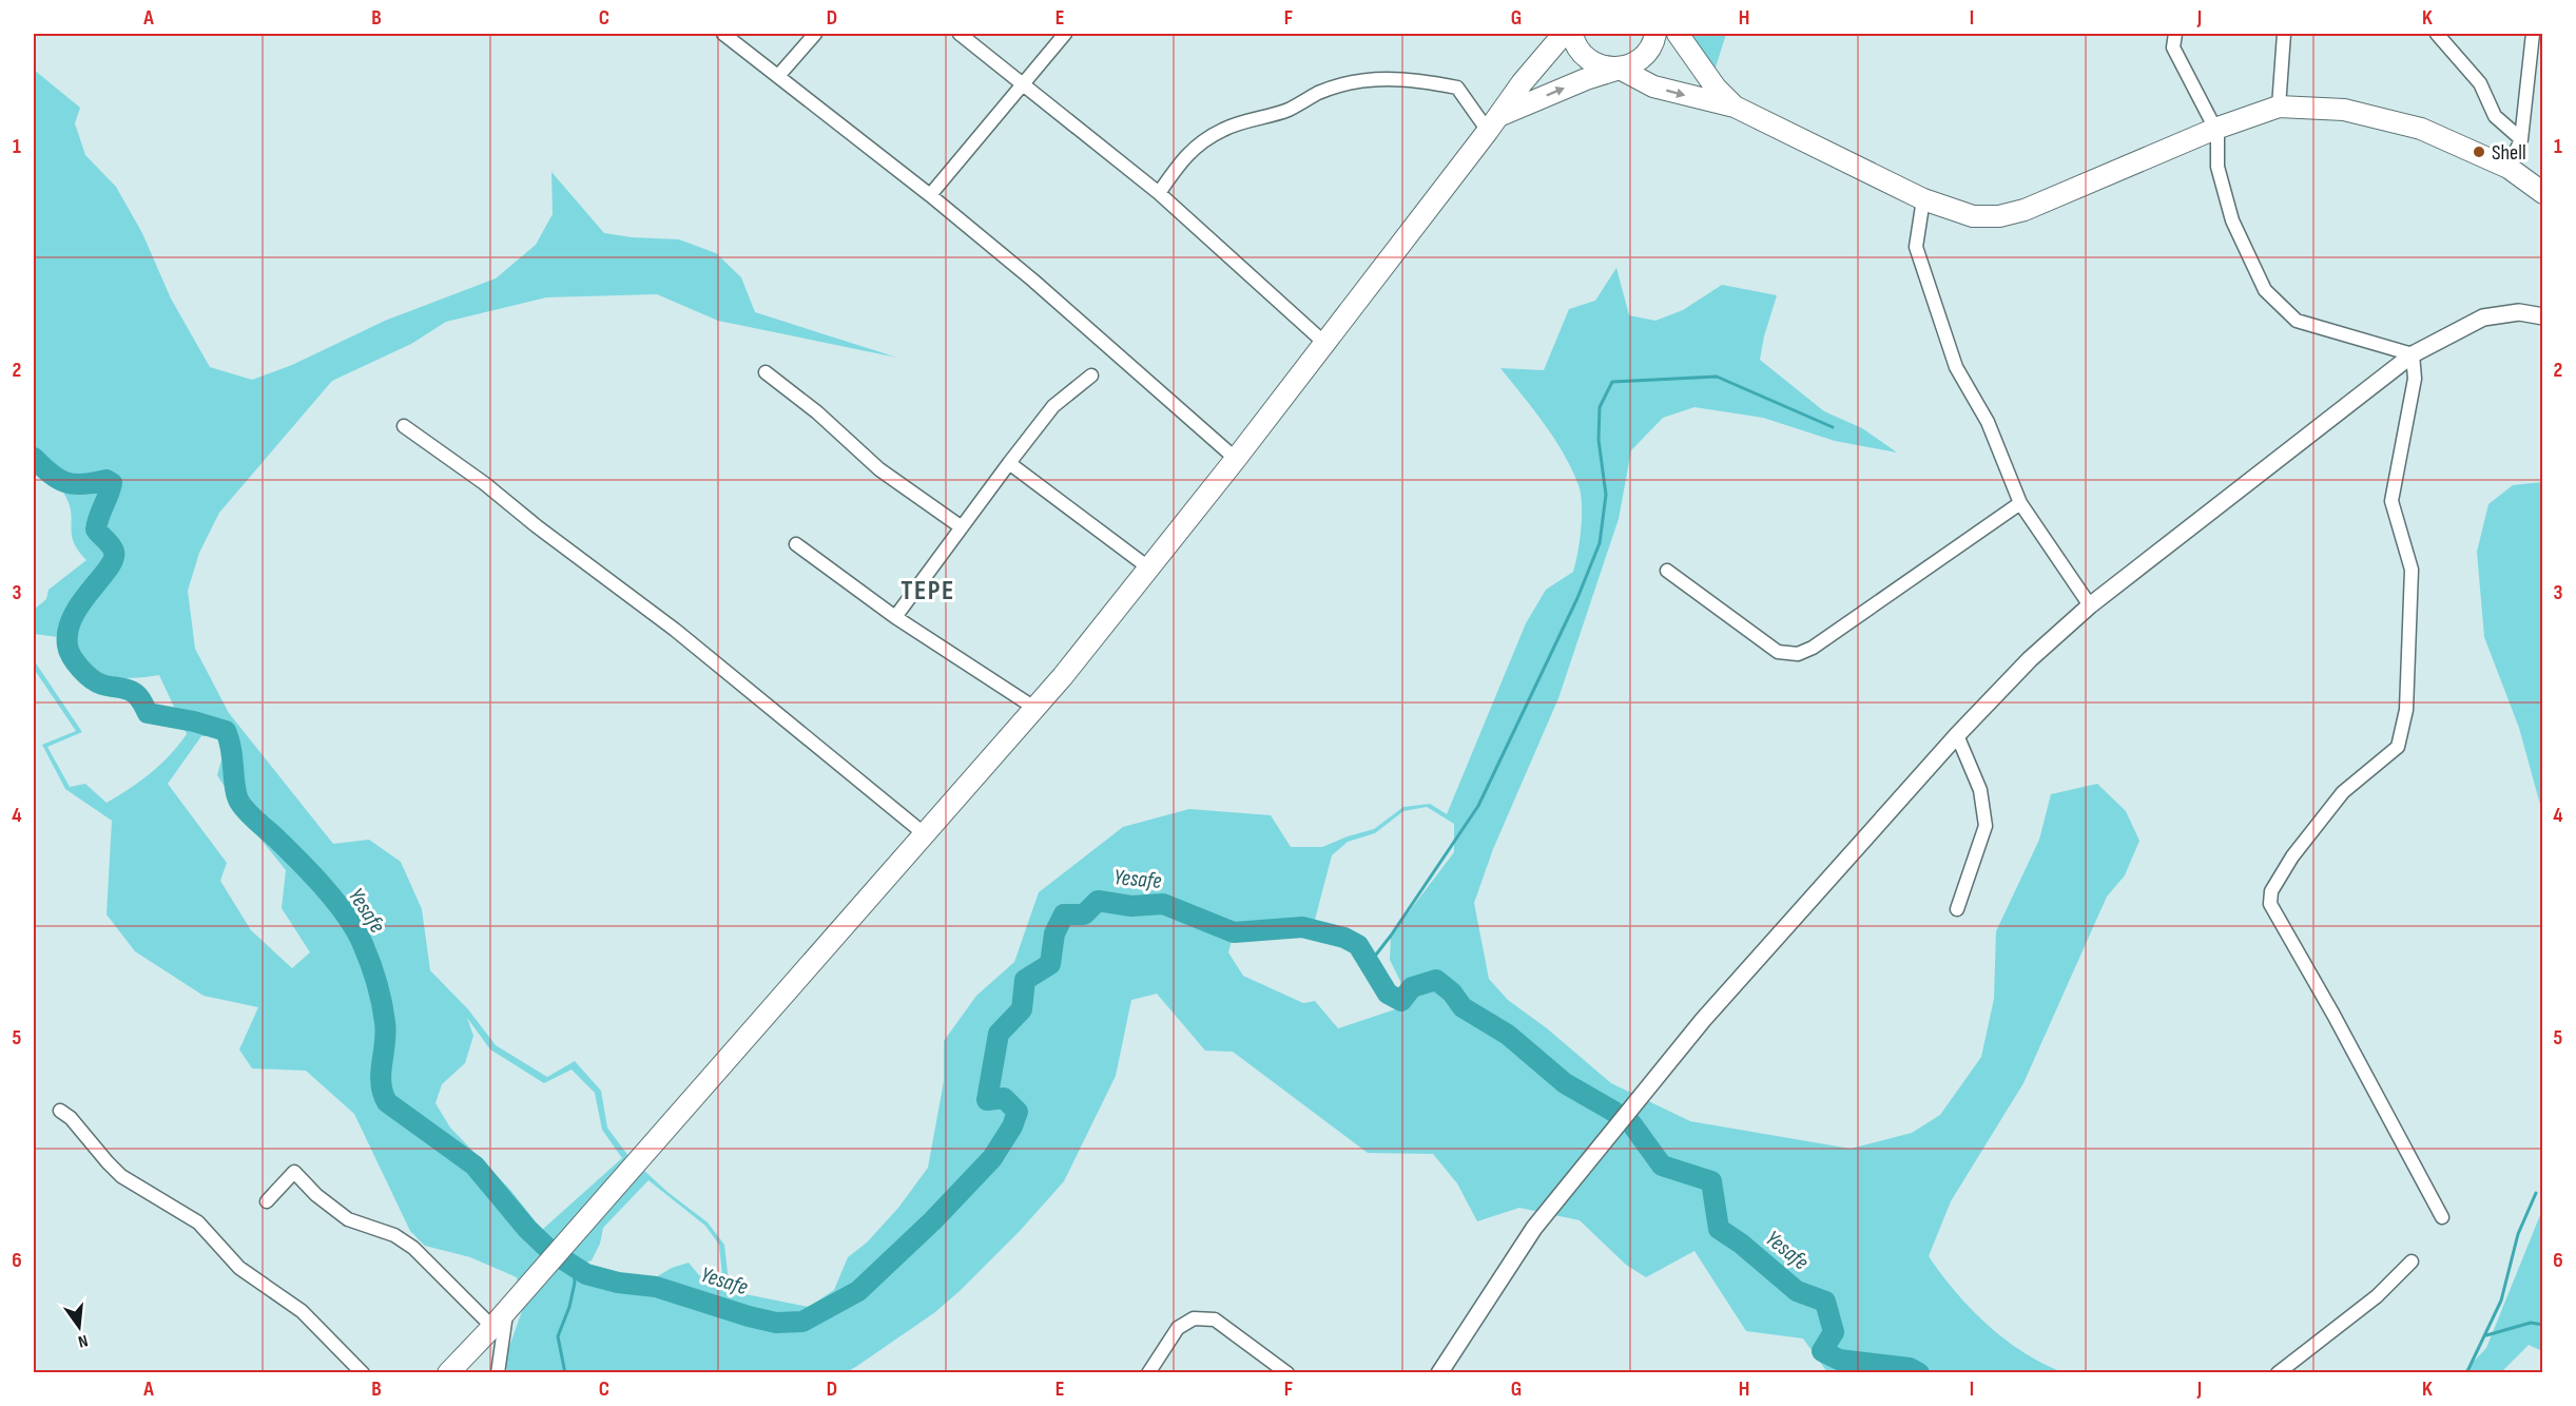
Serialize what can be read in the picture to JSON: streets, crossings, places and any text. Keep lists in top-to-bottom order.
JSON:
{
  "districts": ["TEPE"],
  "water": ["Yesafe"],
  "places": ["Shell"],
  "north": "bottom",
  "grid": {
    "columns": [
      "A",
      "B",
      "C",
      "D",
      "E",
      "F",
      "G",
      "H",
      "I",
      "J",
      "K"
    ],
    "rows": [
      "1",
      "2",
      "3",
      "4",
      "5",
      "6"
    ]
  }
}
